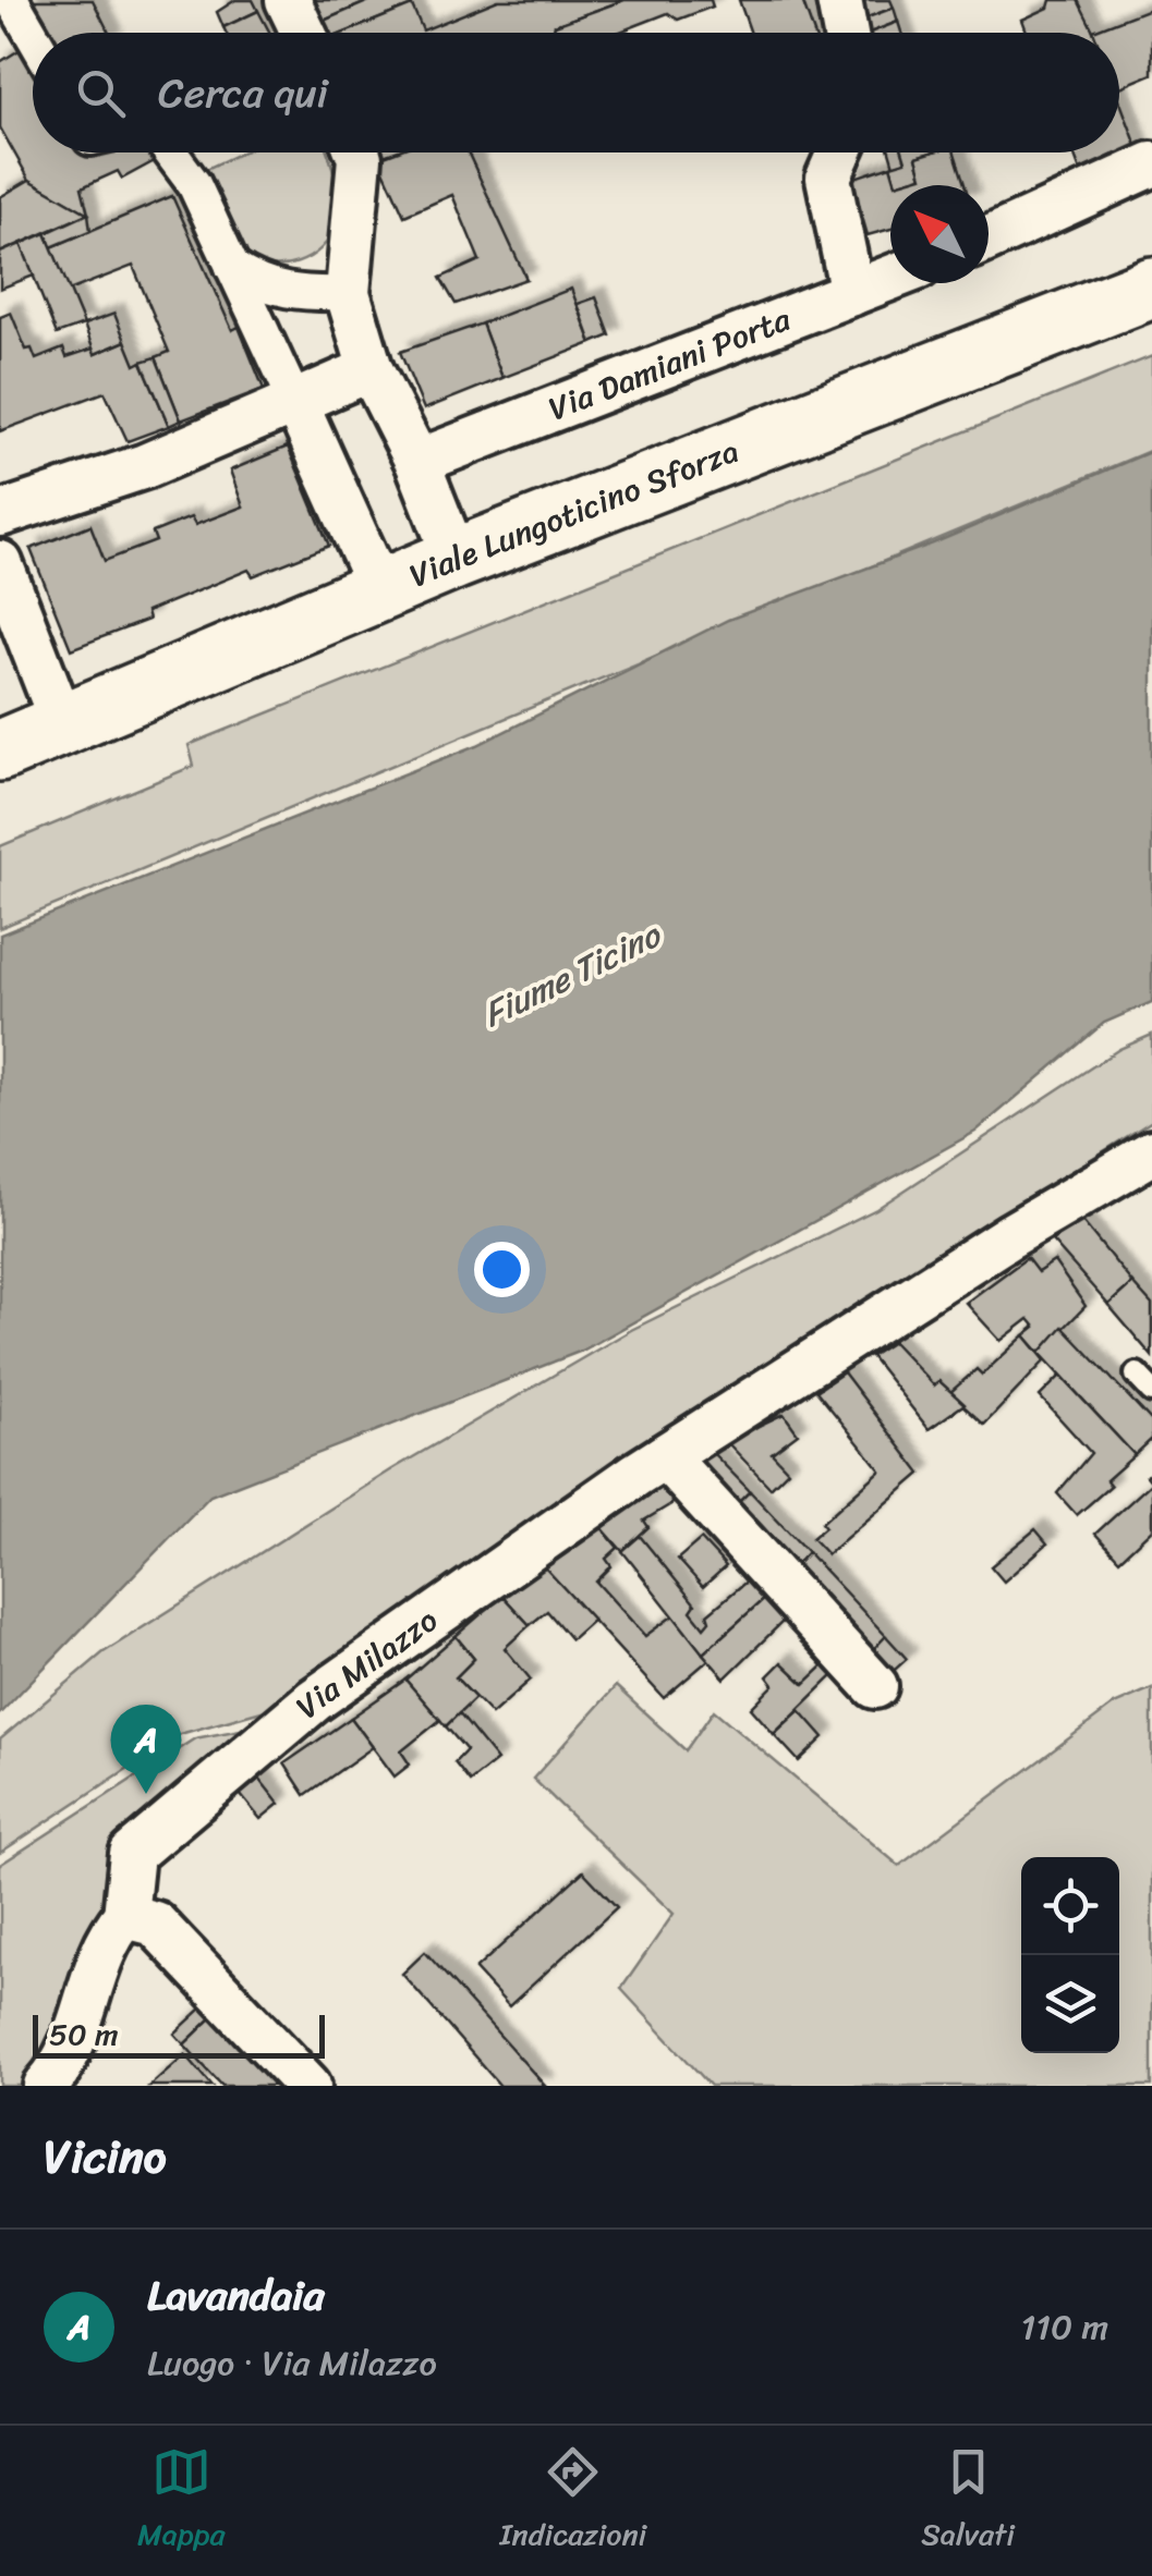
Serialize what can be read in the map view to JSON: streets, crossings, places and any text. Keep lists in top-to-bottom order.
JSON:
{
  "streets": {
    "main road": ["Viale Lungoticino Sforza"],
    "street": ["Via Damiani Porta", "Via Milazzo"]
  },
  "water": ["Fiume Ticino"],
  "scale_bar": "50 m",
  "north": "top left",
  "page": {
    "search": "Cerca qui",
    "pins": "A",
    "scale": "50 m",
    "heading": "Vicino",
    "list": [
      {
        "mark": "A",
        "name": "Lavandaia",
        "note": "Luogo · Via Milazzo",
        "value": "110 m"
      }
    ],
    "nav": ["Mappa", "Indicazioni", "Salvati"]
  }
}
